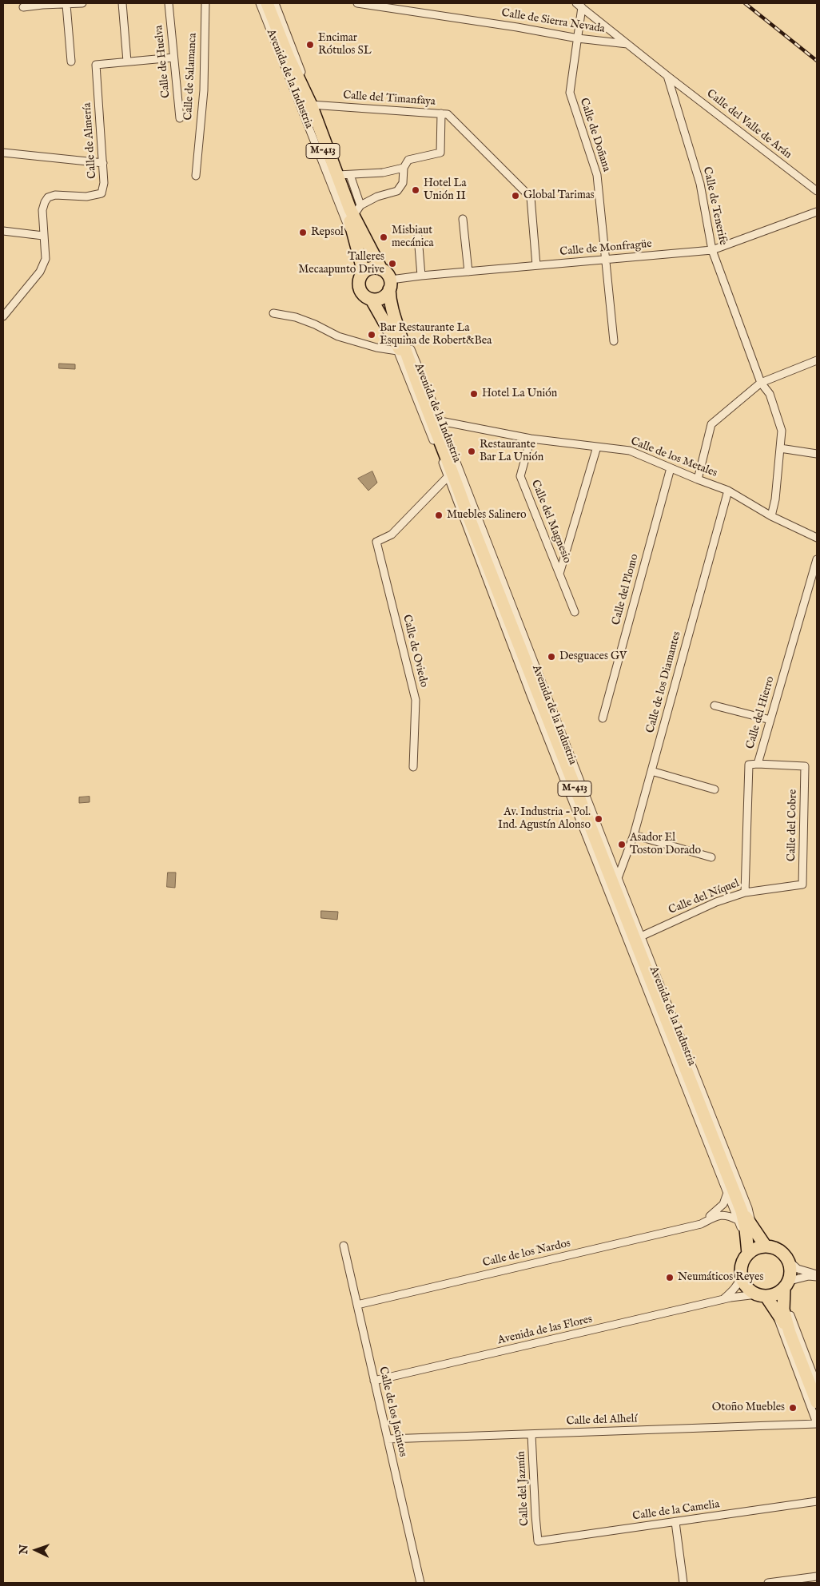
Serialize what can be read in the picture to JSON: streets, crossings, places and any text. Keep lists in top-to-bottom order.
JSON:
{
  "streets": {
    "main road": ["Avenida de la Industria", "M-413"],
    "street": [
      "Calle de Sierra Nevada",
      "Calle de Huelva",
      "Calle de Salamanca",
      "Calle del Timanfaya",
      "Calle del Valle de Arán",
      "Calle de Doñana",
      "Calle de Almería",
      "Calle de Tenerife",
      "Calle de Monfragüe",
      "Calle de los Metales",
      "Calle del Magnesio",
      "Calle del Plomo",
      "Calle de Oviedo",
      "Calle de los Diamantes",
      "Calle del Hierro",
      "Calle del Cobre",
      "Calle del Níquel",
      "Calle de los Nardos",
      "Avenida de las Flores",
      "Calle de los Jacintos",
      "Calle del Alhelí",
      "Calle del Jazmín",
      "Calle de la Camelia"
    ]
  },
  "crossings": [
    ["Calle de Sierra Nevada", "Calle de Doñana"],
    ["Avenida de la Industria", "Calle del Timanfaya"],
    ["Avenida de la Industria", "M-413"],
    ["Avenida de la Industria", "Calle de Monfragüe"],
    ["Avenida de la Industria", "Calle de los Metales"],
    ["Avenida de la Industria", "Calle de Oviedo"],
    ["Avenida de la Industria", "Calle de los Diamantes"],
    ["Avenida de la Industria", "Calle del Níquel"],
    ["Avenida de la Industria", "Calle de los Nardos"],
    ["Avenida de la Industria", "Avenida de las Flores"],
    ["Calle del Timanfaya", "Calle de Monfragüe"],
    ["Calle del Valle de Arán", "Calle de Tenerife"],
    ["Calle de Doñana", "Calle de Monfragüe"],
    ["M-413", "Calle de Monfragüe"],
    ["M-413", "Avenida de las Flores"],
    ["Calle de Tenerife", "Calle de Monfragüe"],
    ["Calle de Tenerife", "Calle de los Metales"],
    ["Calle de los Metales", "Calle del Magnesio"],
    ["Calle de los Metales", "Calle del Plomo"],
    ["Calle de los Metales", "Calle de los Diamantes"],
    ["Calle del Hierro", "Calle del Cobre"],
    ["Calle del Hierro", "Calle del Níquel"],
    ["Calle del Cobre", "Calle del Níquel"],
    ["Calle de los Nardos", "Calle de los Jacintos"],
    ["Avenida de las Flores", "Calle de los Jacintos"],
    ["Calle de los Jacintos", "Calle del Alhelí"],
    ["Calle del Alhelí", "Calle del Jazmín"],
    ["Calle del Jazmín", "Calle de la Camelia"]
  ],
  "places": [
    "Encimar Rótulos SL",
    "Hotel La Unión II",
    "Global Tarimas",
    "Repsol",
    "Misbiaut mecánica",
    "Talleres Mecaapunto Drive",
    "Bar Restaurante La Esquina de Robert&Bea",
    "Hotel La Unión",
    "Restaurante Bar La Unión",
    "Muebles Salinero",
    "Desguaces GV",
    "Av. Industria - Pol. Ind. Agustín Alonso",
    "Asador El Toston Dorado",
    "Neumáticos Reyes",
    "Otoño Muebles"
  ],
  "north": "left"
}
